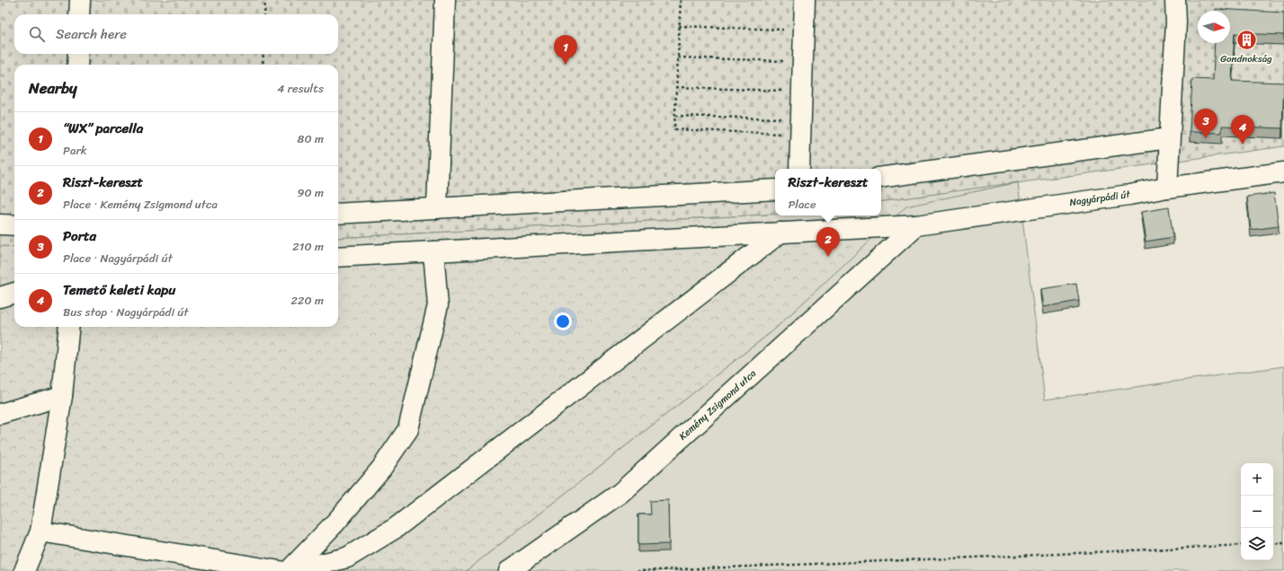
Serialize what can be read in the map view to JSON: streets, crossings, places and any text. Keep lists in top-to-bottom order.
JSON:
{
  "streets": {
    "street": ["Nagyárpádi út", "Kemény Zsigmond utca"]
  },
  "crossings": [
    ["Nagyárpádi út", "Kemény Zsigmond utca"]
  ],
  "places": {
    "building": ["Gondnokság"]
  },
  "north": "right",
  "page": {
    "search": "Search here",
    "pins": [
      "1",
      "3",
      "4",
      "2"
    ],
    "heading": ["Nearby", "4 results"],
    "list": [
      {
        "mark": "1",
        "name": "“WX” parcella",
        "note": "Park",
        "value": "80 m"
      },
      {
        "mark": "2",
        "name": "Riszt-kereszt",
        "note": "Place · Kemény Zsigmond utca",
        "value": "90 m"
      },
      {
        "mark": "3",
        "name": "Porta",
        "note": "Place · Nagyárpádi út",
        "value": "210 m"
      },
      {
        "mark": "4",
        "name": "Temető keleti kapu",
        "note": "Bus stop · Nagyárpádi út",
        "value": "220 m"
      }
    ],
    "popup": ["Riszt-kereszt", "Place"],
    "map_buttons": ["+", "−"]
  }
}
